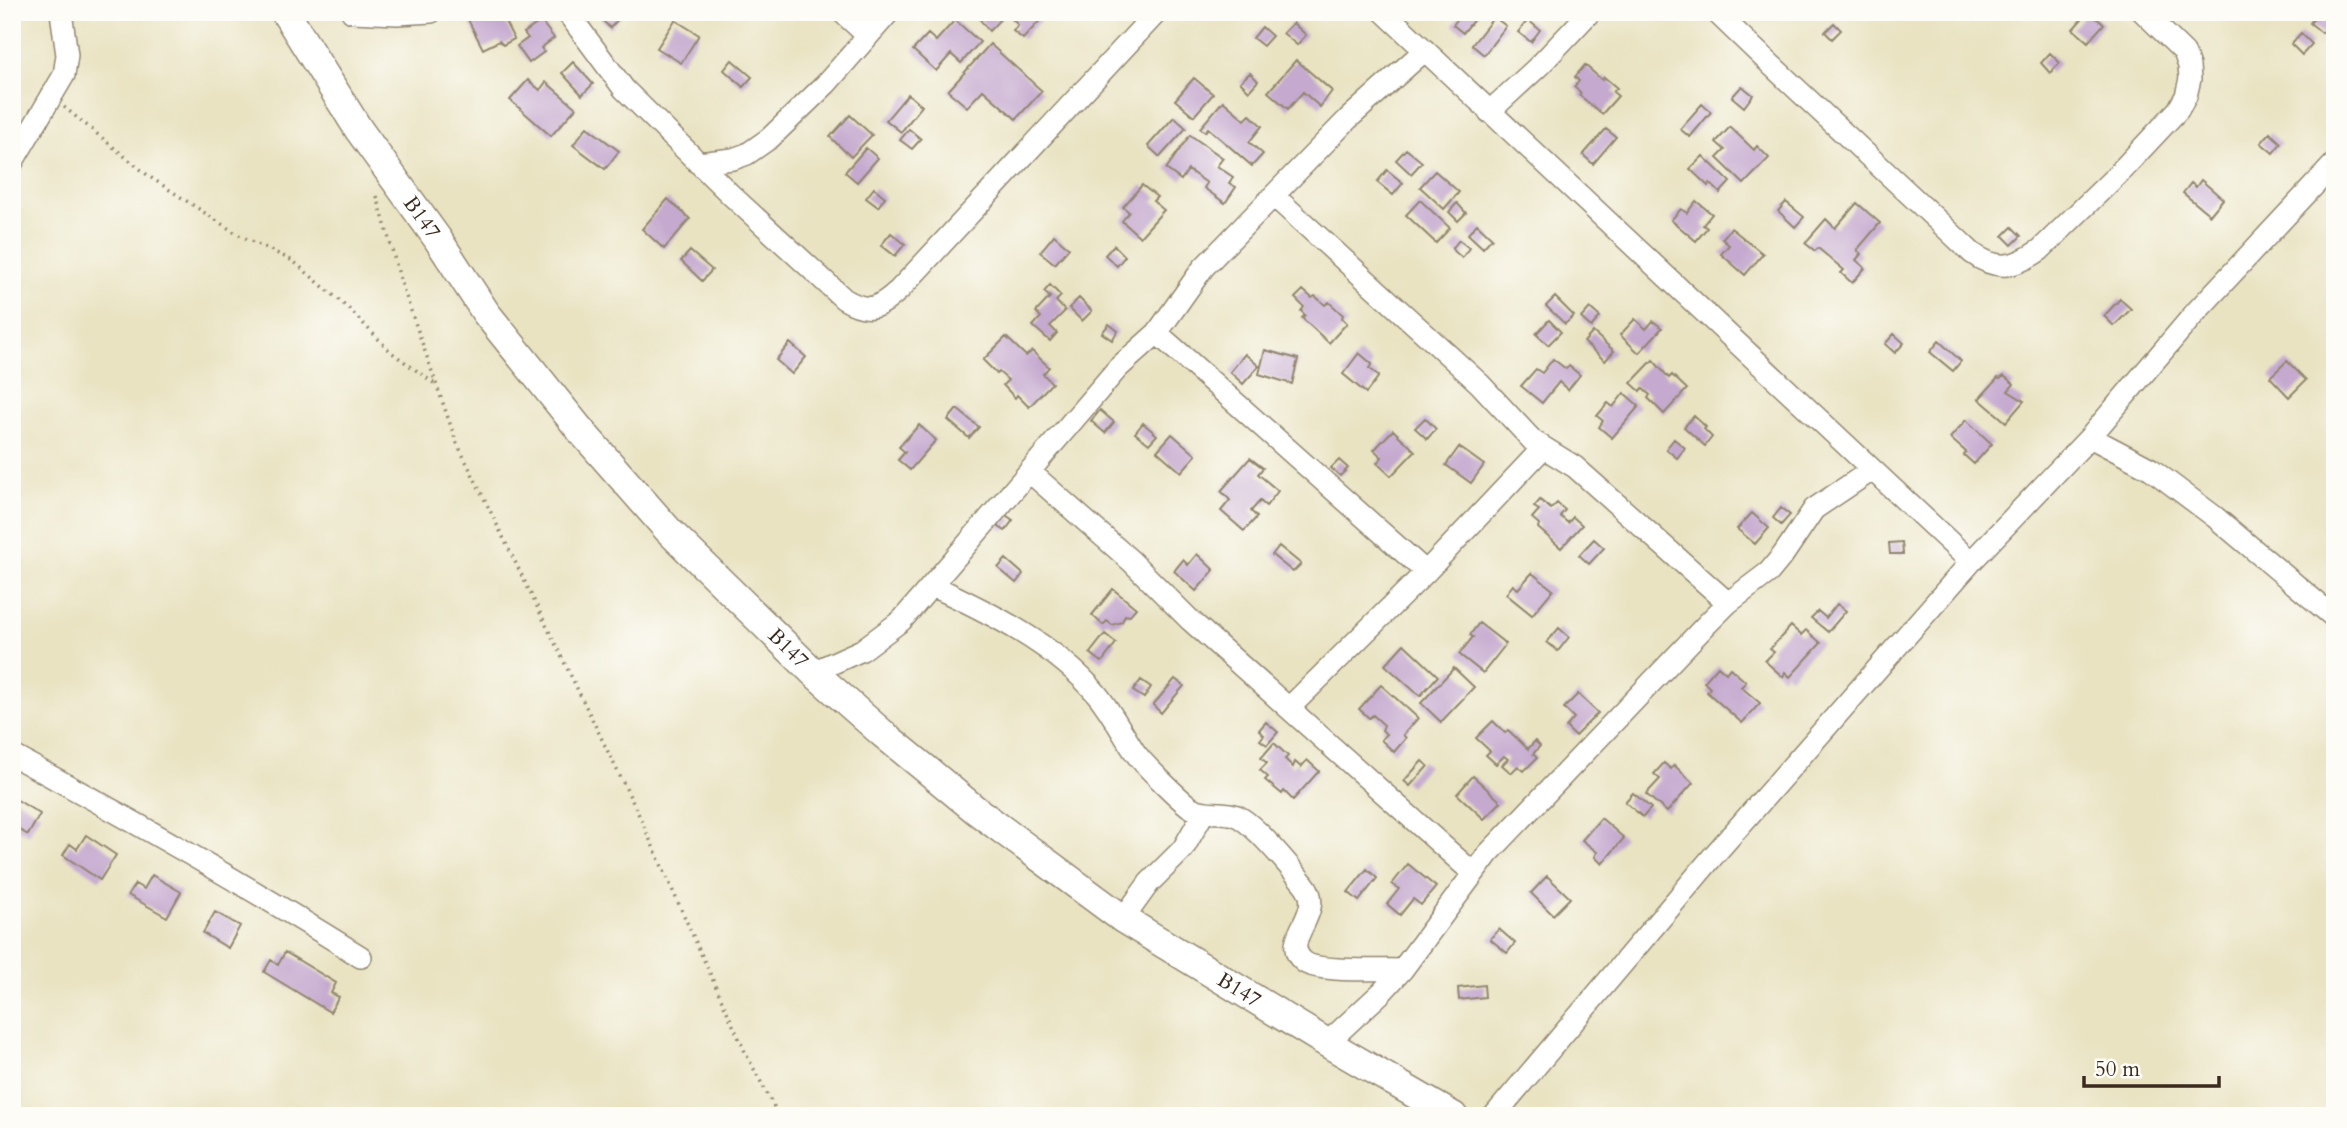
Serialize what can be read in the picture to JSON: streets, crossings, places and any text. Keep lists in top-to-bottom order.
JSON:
{
  "streets": {
    "main road": ["B147"]
  },
  "scale_bar": "50 m"
}
